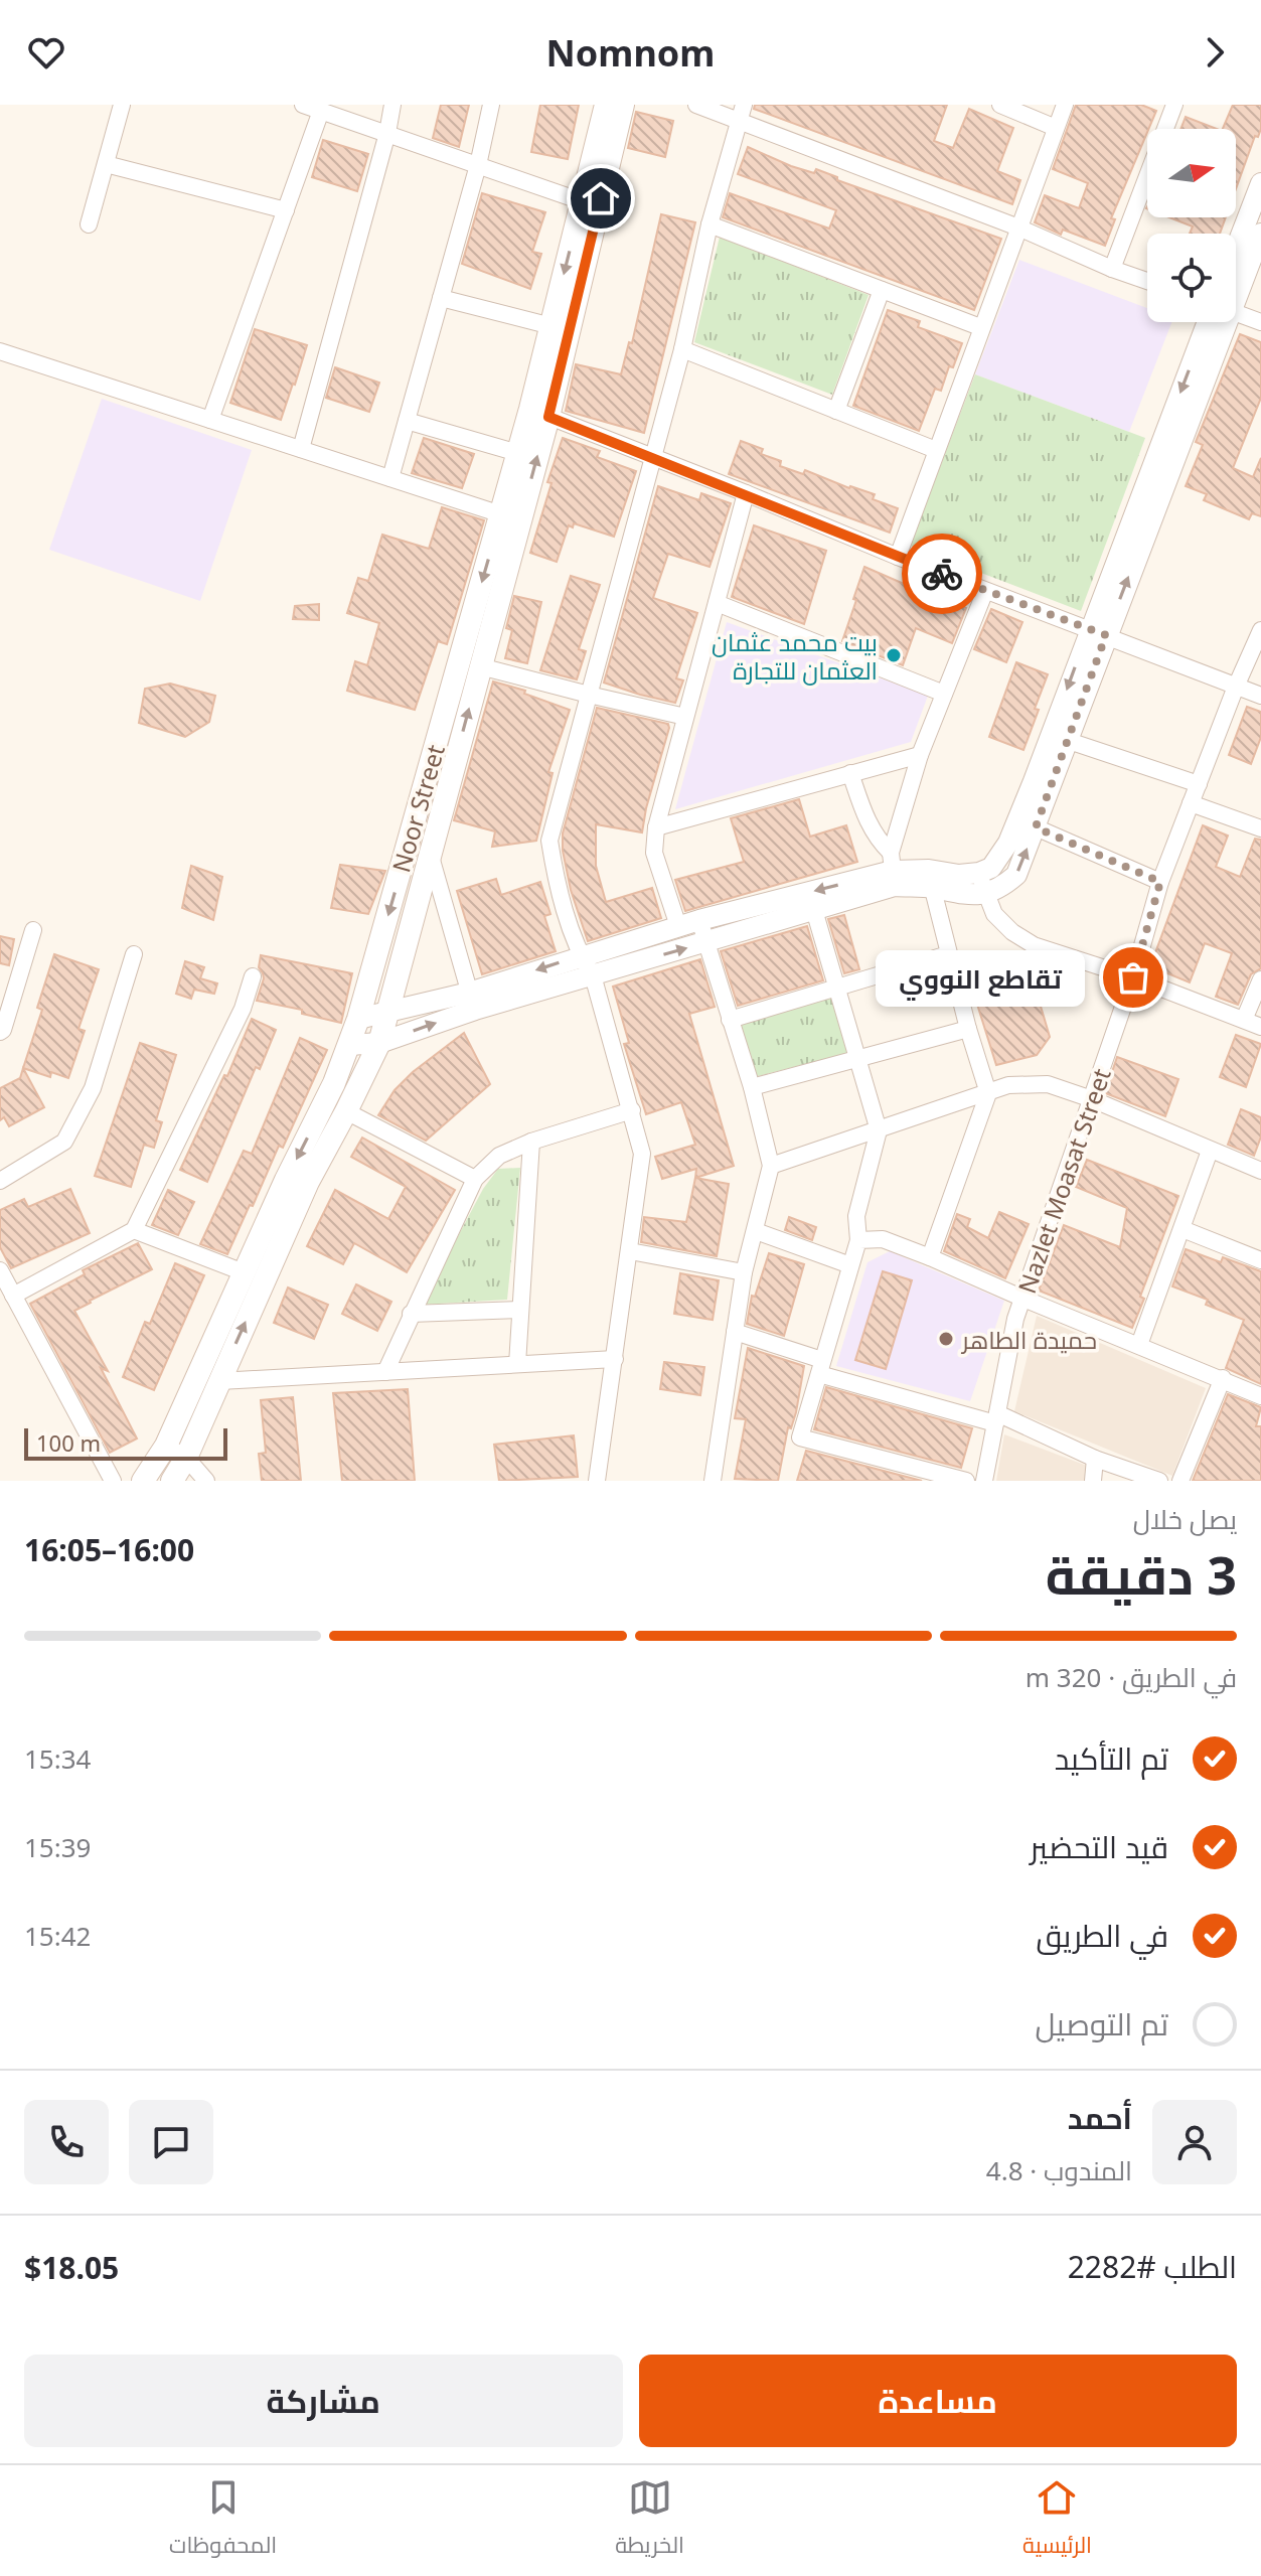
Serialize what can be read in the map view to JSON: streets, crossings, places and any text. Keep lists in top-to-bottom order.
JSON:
{
  "streets": {
    "main road": ["Noor Street"],
    "street": ["Nazlet Moasat Street"]
  },
  "places": ["بيت محمد عثمان العثمان للتجارة", "تقاطع النووي", "حميدة الطاهر"],
  "scale_bar": "100 m",
  "north": "right",
  "page": {
    "header": "Nomnom",
    "bubble": "تقاطع النووي",
    "scale": "100 m",
    "heading": ["3 دقيقة", "يصل خلال", "16:00–16:05"],
    "panel": [
      "أحمد",
      "المندوب · 4.8",
      "الطلب #2282",
      "$18.05"
    ],
    "bar": "في الطريق · 320 m",
    "list": [
      ["تم التأكيد", "15:34"],
      ["قيد التحضير", "15:39"],
      ["في الطريق", "15:42"],
      "تم التوصيل"
    ],
    "buttons": ["مساعدة", "مشاركة"],
    "tabs": ["الرئيسية", "الخريطة", "المحفوظات"]
  }
}
